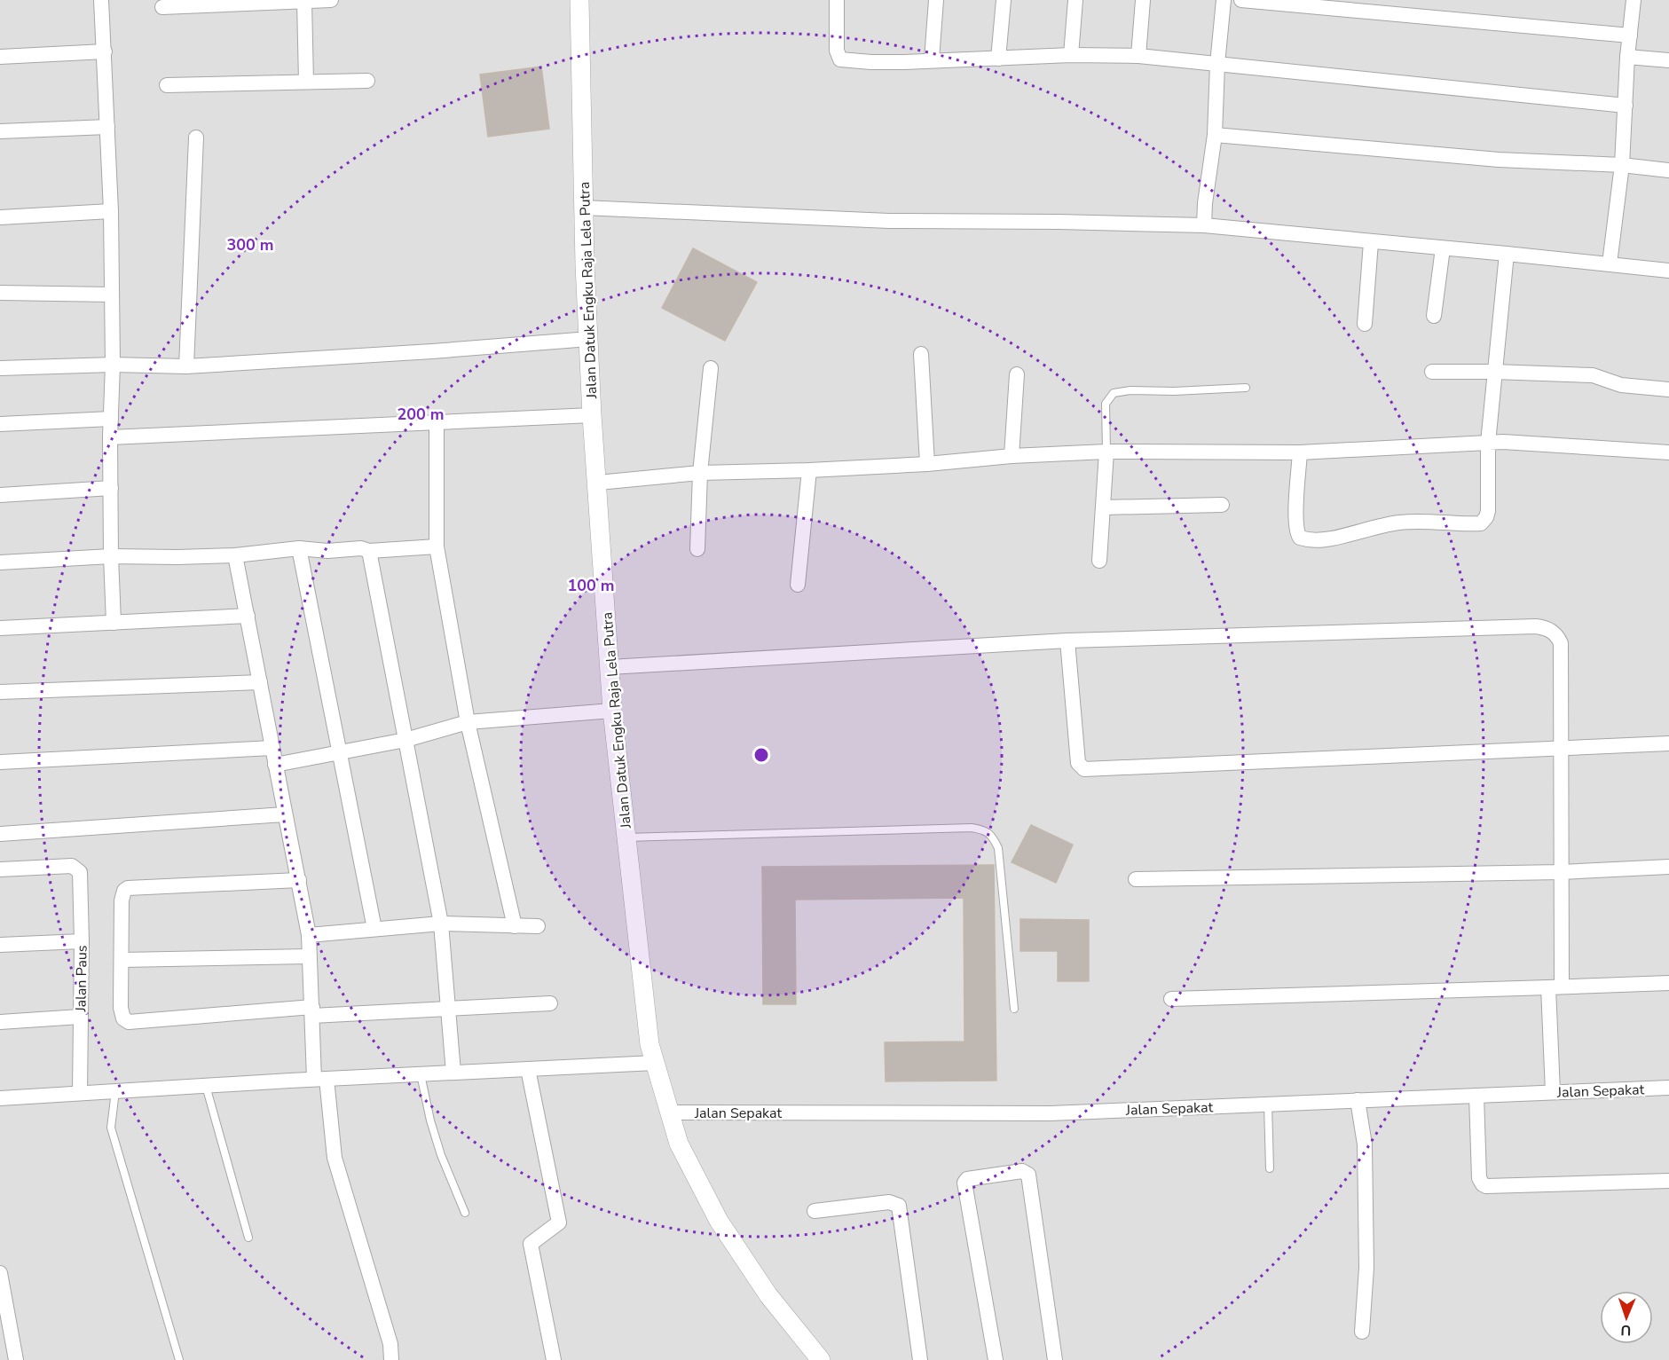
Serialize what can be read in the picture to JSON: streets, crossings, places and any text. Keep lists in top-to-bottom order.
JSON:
{
  "streets": {
    "street": ["Jalan Datuk Engku Raja Lela Putra", "Jalan Paus", "Jalan Sepakat"]
  },
  "crossings": [
    ["Jalan Datuk Engku Raja Lela Putra", "Jalan Sepakat"]
  ],
  "north": "bottom",
  "rings": ["300 m", "200 m", "100 m"]
}
